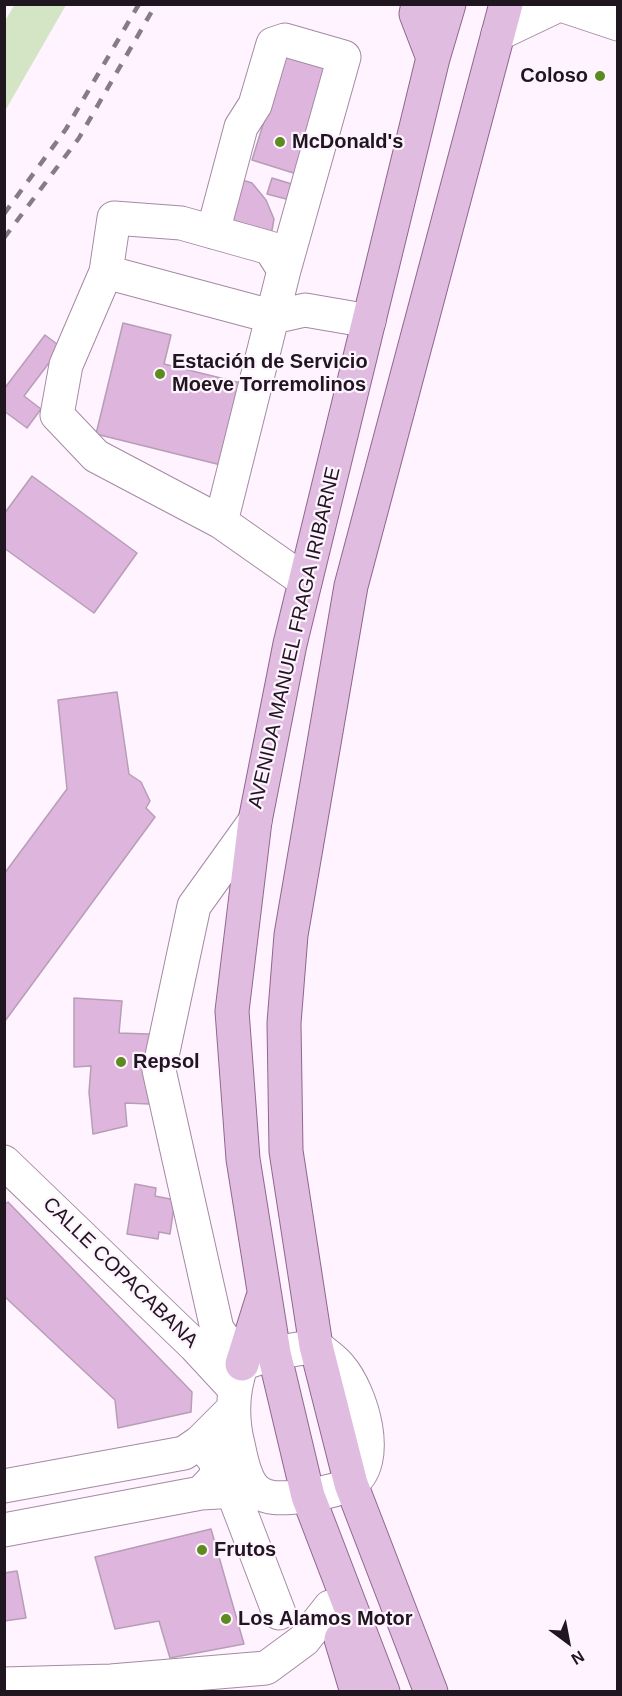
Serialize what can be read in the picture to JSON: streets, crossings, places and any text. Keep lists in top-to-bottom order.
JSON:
{
  "streets": {
    "main road": ["AVENIDA MANUEL FRAGA IRIBARNE"],
    "street": ["CALLE COPACABANA"]
  },
  "places": [
    "Coloso",
    "McDonald's",
    "Estación de Servicio Moeve Torremolinos",
    "Repsol",
    "Frutos",
    "Los Alamos Motor"
  ],
  "north": "bottom right"
}
